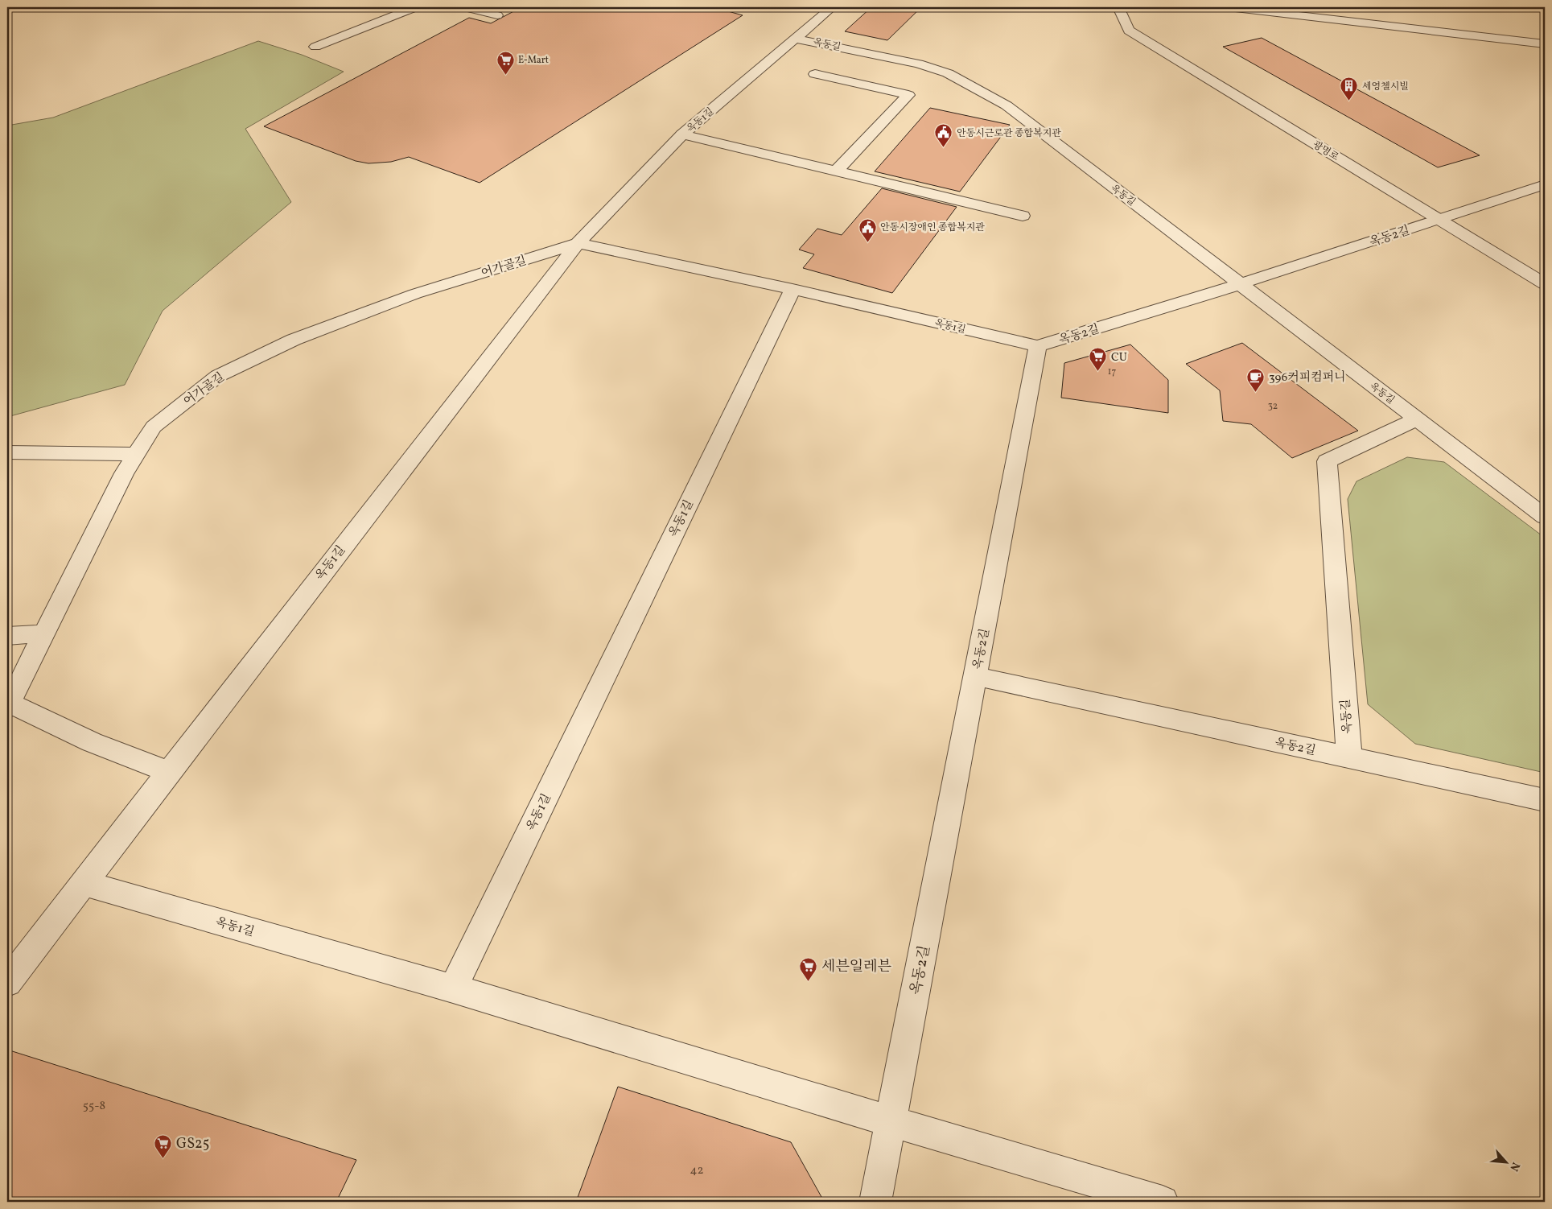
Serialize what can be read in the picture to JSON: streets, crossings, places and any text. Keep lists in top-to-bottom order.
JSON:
{
  "streets": {
    "street": [
      "옥동길",
      "옥동1길",
      "광명로",
      "옥동2길",
      "어가골길"
    ]
  },
  "crossings": [
    ["옥동길", "옥동1길"],
    ["옥동길", "옥동2길"],
    ["옥동1길", "옥동2길"],
    ["옥동1길", "어가골길"],
    ["광명로", "옥동2길"]
  ],
  "places": {
    "supermarket": [
      "E-Mart",
      "CU",
      "세븐일레븐",
      "GS25"
    ],
    "building": ["세영첼시빌"],
    "public building": ["안동시근로관 종합복지관", "안동시장애인 종합복지관"],
    "cafe": ["396커피컴퍼니"]
  },
  "house_numbers": [
    "17",
    "32",
    "55-8",
    "42"
  ],
  "north": "bottom right"
}
